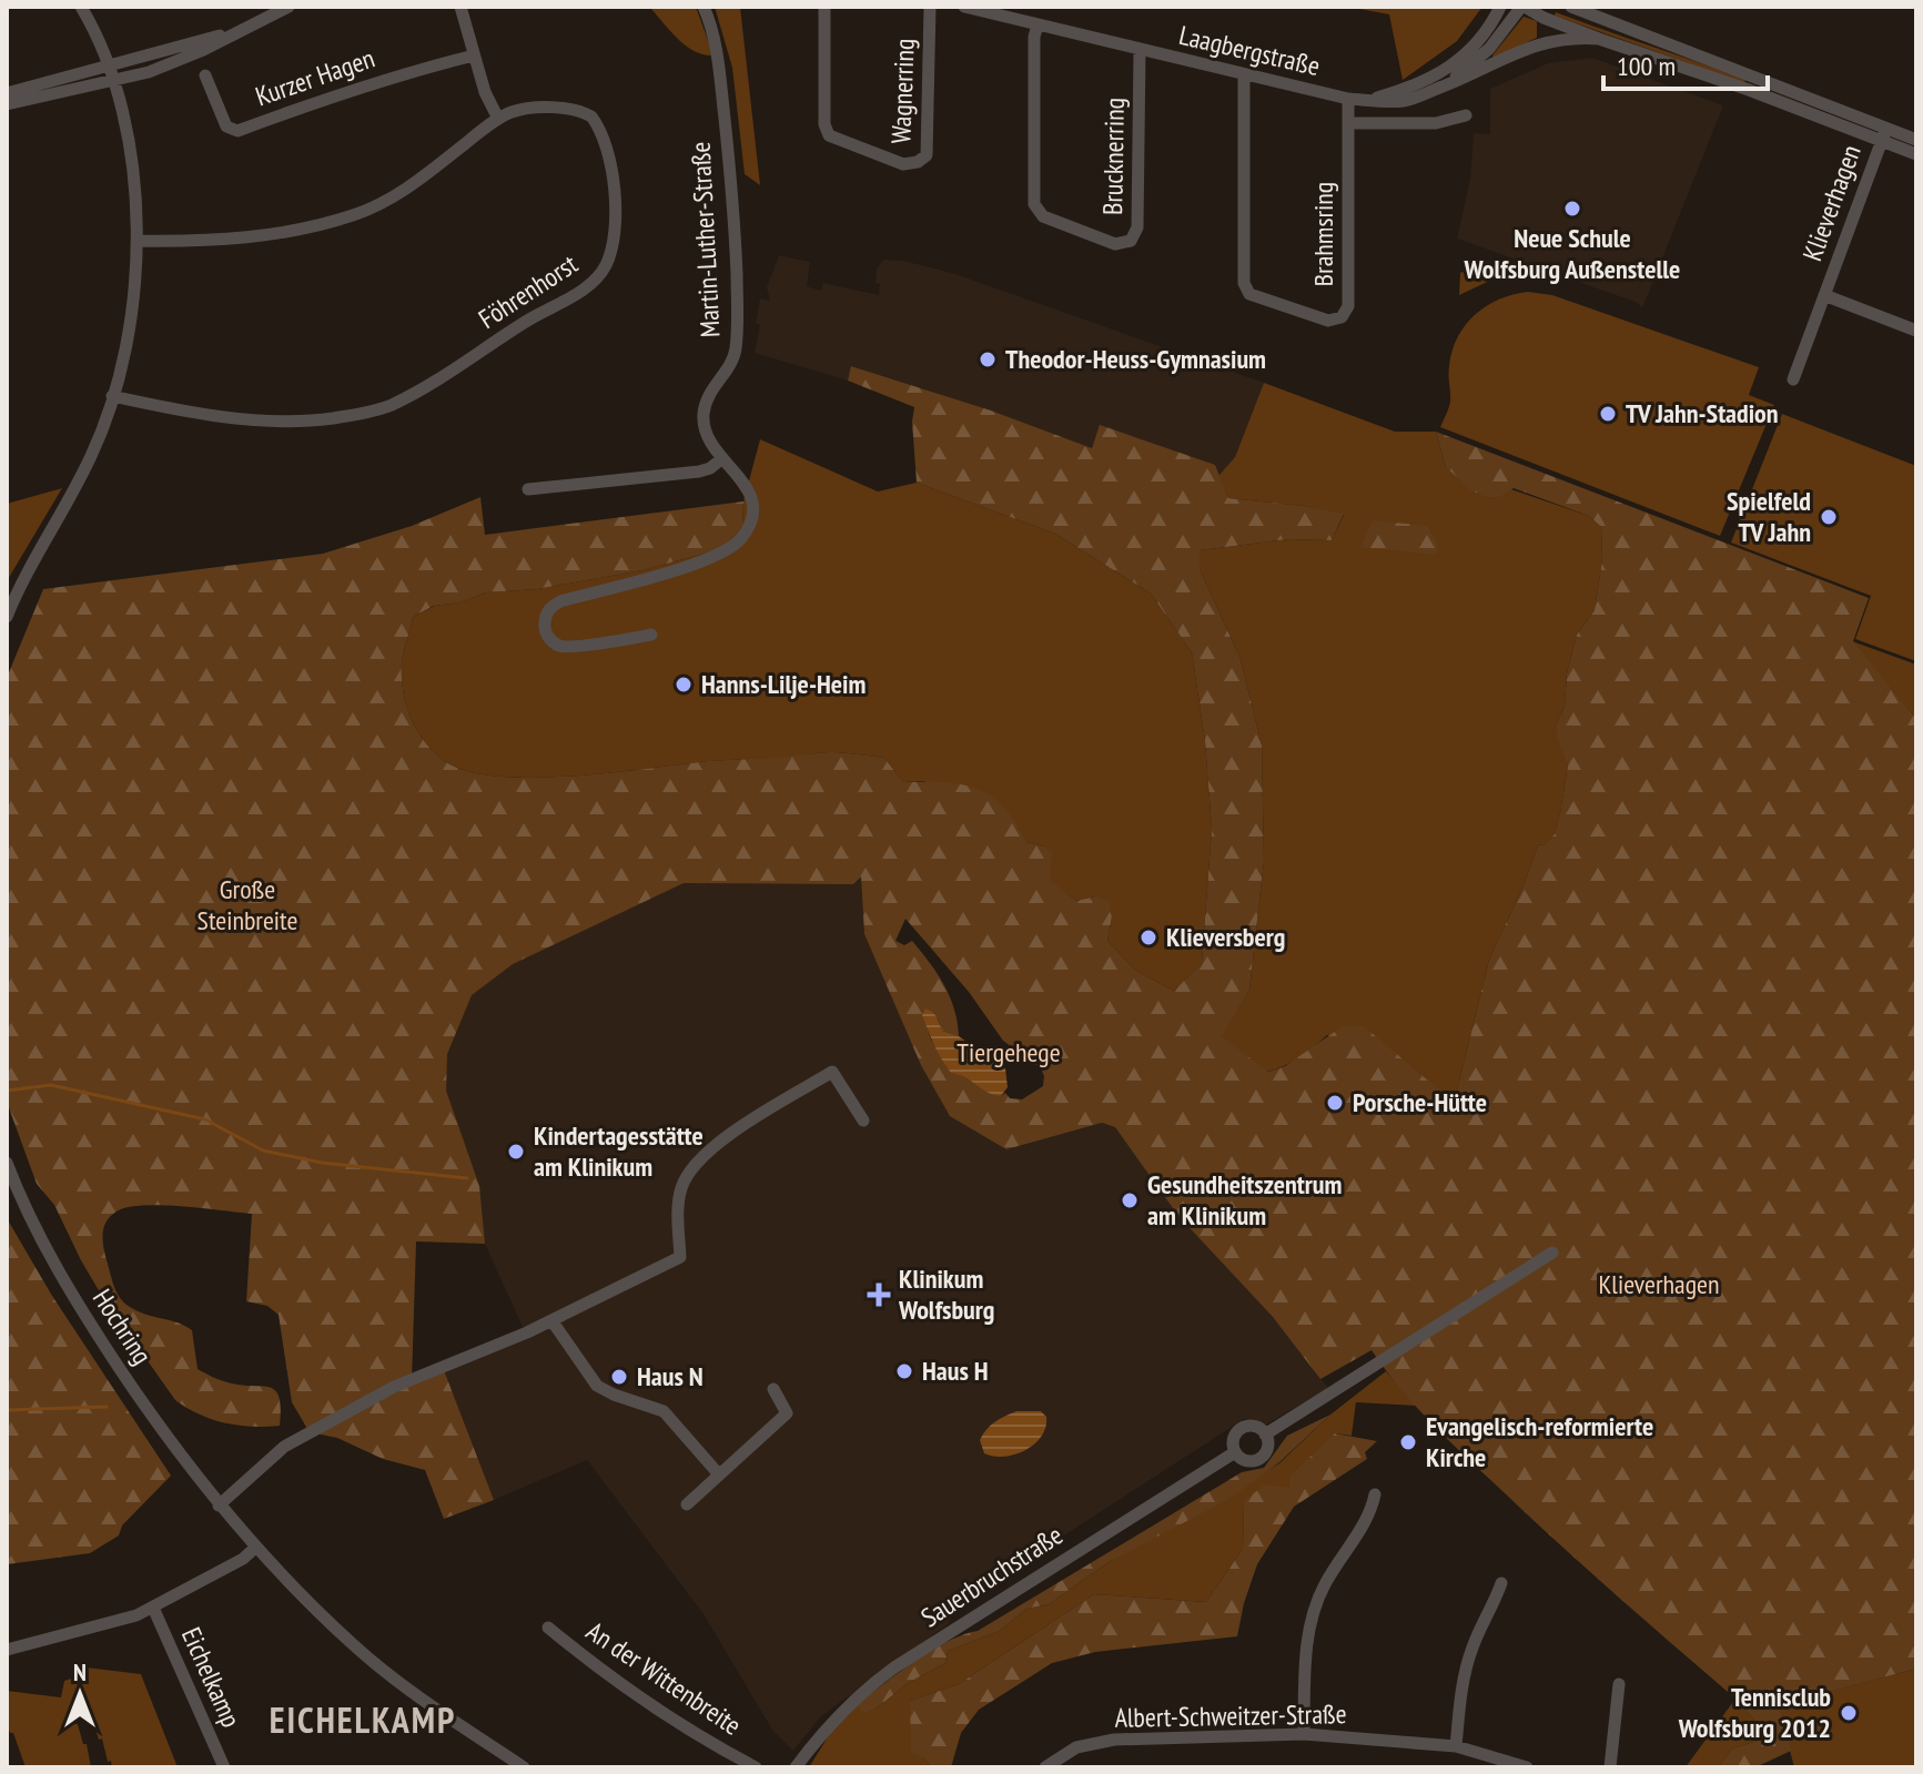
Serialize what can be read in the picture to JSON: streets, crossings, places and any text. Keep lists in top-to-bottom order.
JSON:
{
  "streets": {
    "street": [
      "Laagbergstraße",
      "Kurzer Hagen",
      "Wagnerring",
      "Brucknerring",
      "Klieverhagen",
      "Brahmsring",
      "Martin-Luther-Straße",
      "Föhrenhorst",
      "Hochring",
      "Sauerbruchstraße",
      "Eichelkamp",
      "An der Wittenbreite",
      "Albert-Schweitzer-Straße"
    ]
  },
  "crossings": [
    ["Laagbergstraße", "Brucknerring"],
    ["Laagbergstraße", "Brahmsring"],
    ["Hochring", "Eichelkamp"]
  ],
  "districts": ["EICHELKAMP"],
  "parks": ["Große Steinbreite", "Tiergehege", "Klieverhagen"],
  "places": {
    "other": [
      "Neue Schule Wolfsburg Außenstelle",
      "Theodor-Heuss-Gymnasium",
      "TV Jahn-Stadion",
      "Spielfeld TV Jahn",
      "Hanns-Lilje-Heim",
      "Klieversberg",
      "Porsche-Hütte",
      "Kindertagesstätte am Klinikum",
      "Gesundheitszentrum am Klinikum",
      "Haus H",
      "Haus N",
      "Evangelisch-reformierte Kirche",
      "Tennisclub Wolfsburg 2012"
    ],
    "health": ["Klinikum Wolfsburg"]
  },
  "scale_bar": "100 m",
  "north": "top"
}
